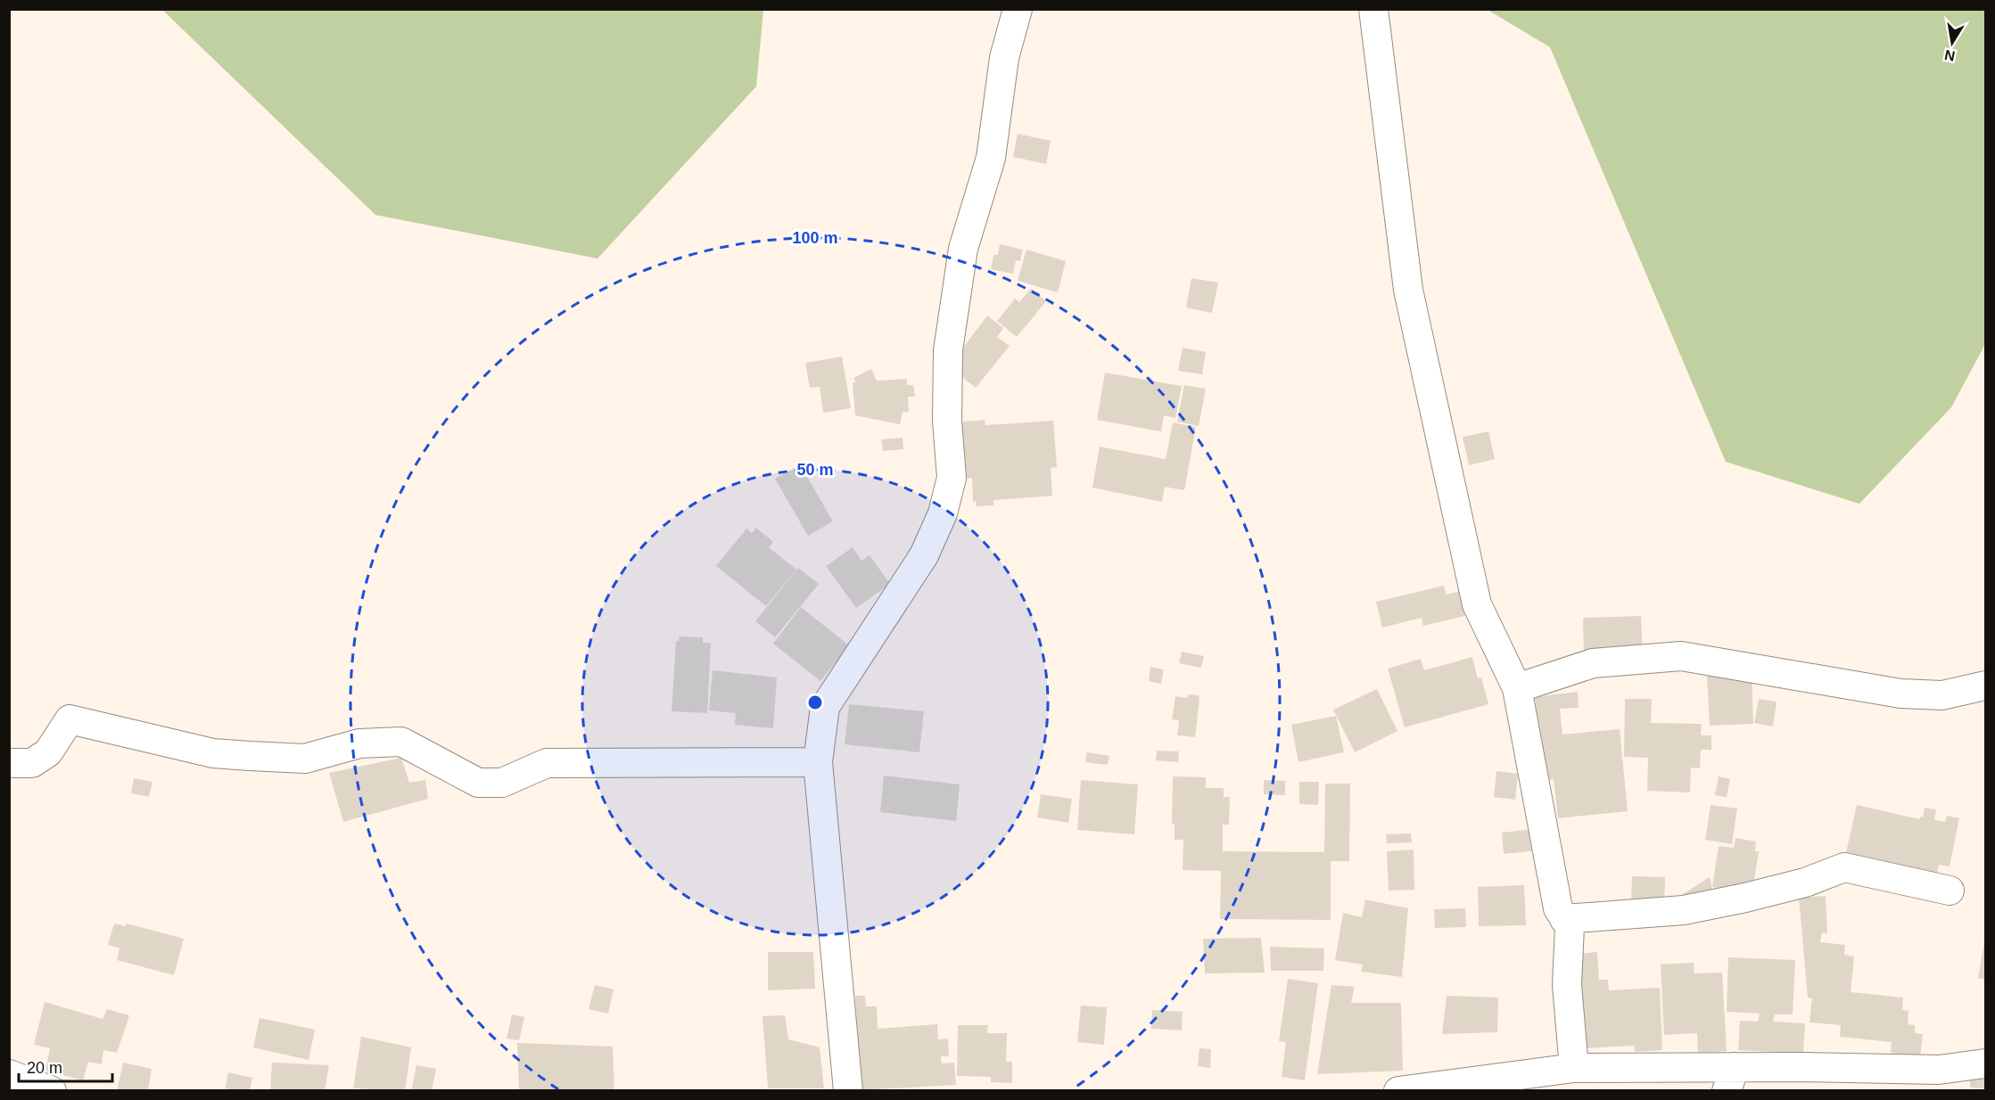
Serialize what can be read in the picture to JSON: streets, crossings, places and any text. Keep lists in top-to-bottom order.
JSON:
{
  "scale_bar": "20 m",
  "north": "bottom",
  "rings": ["100 m", "50 m"]
}
